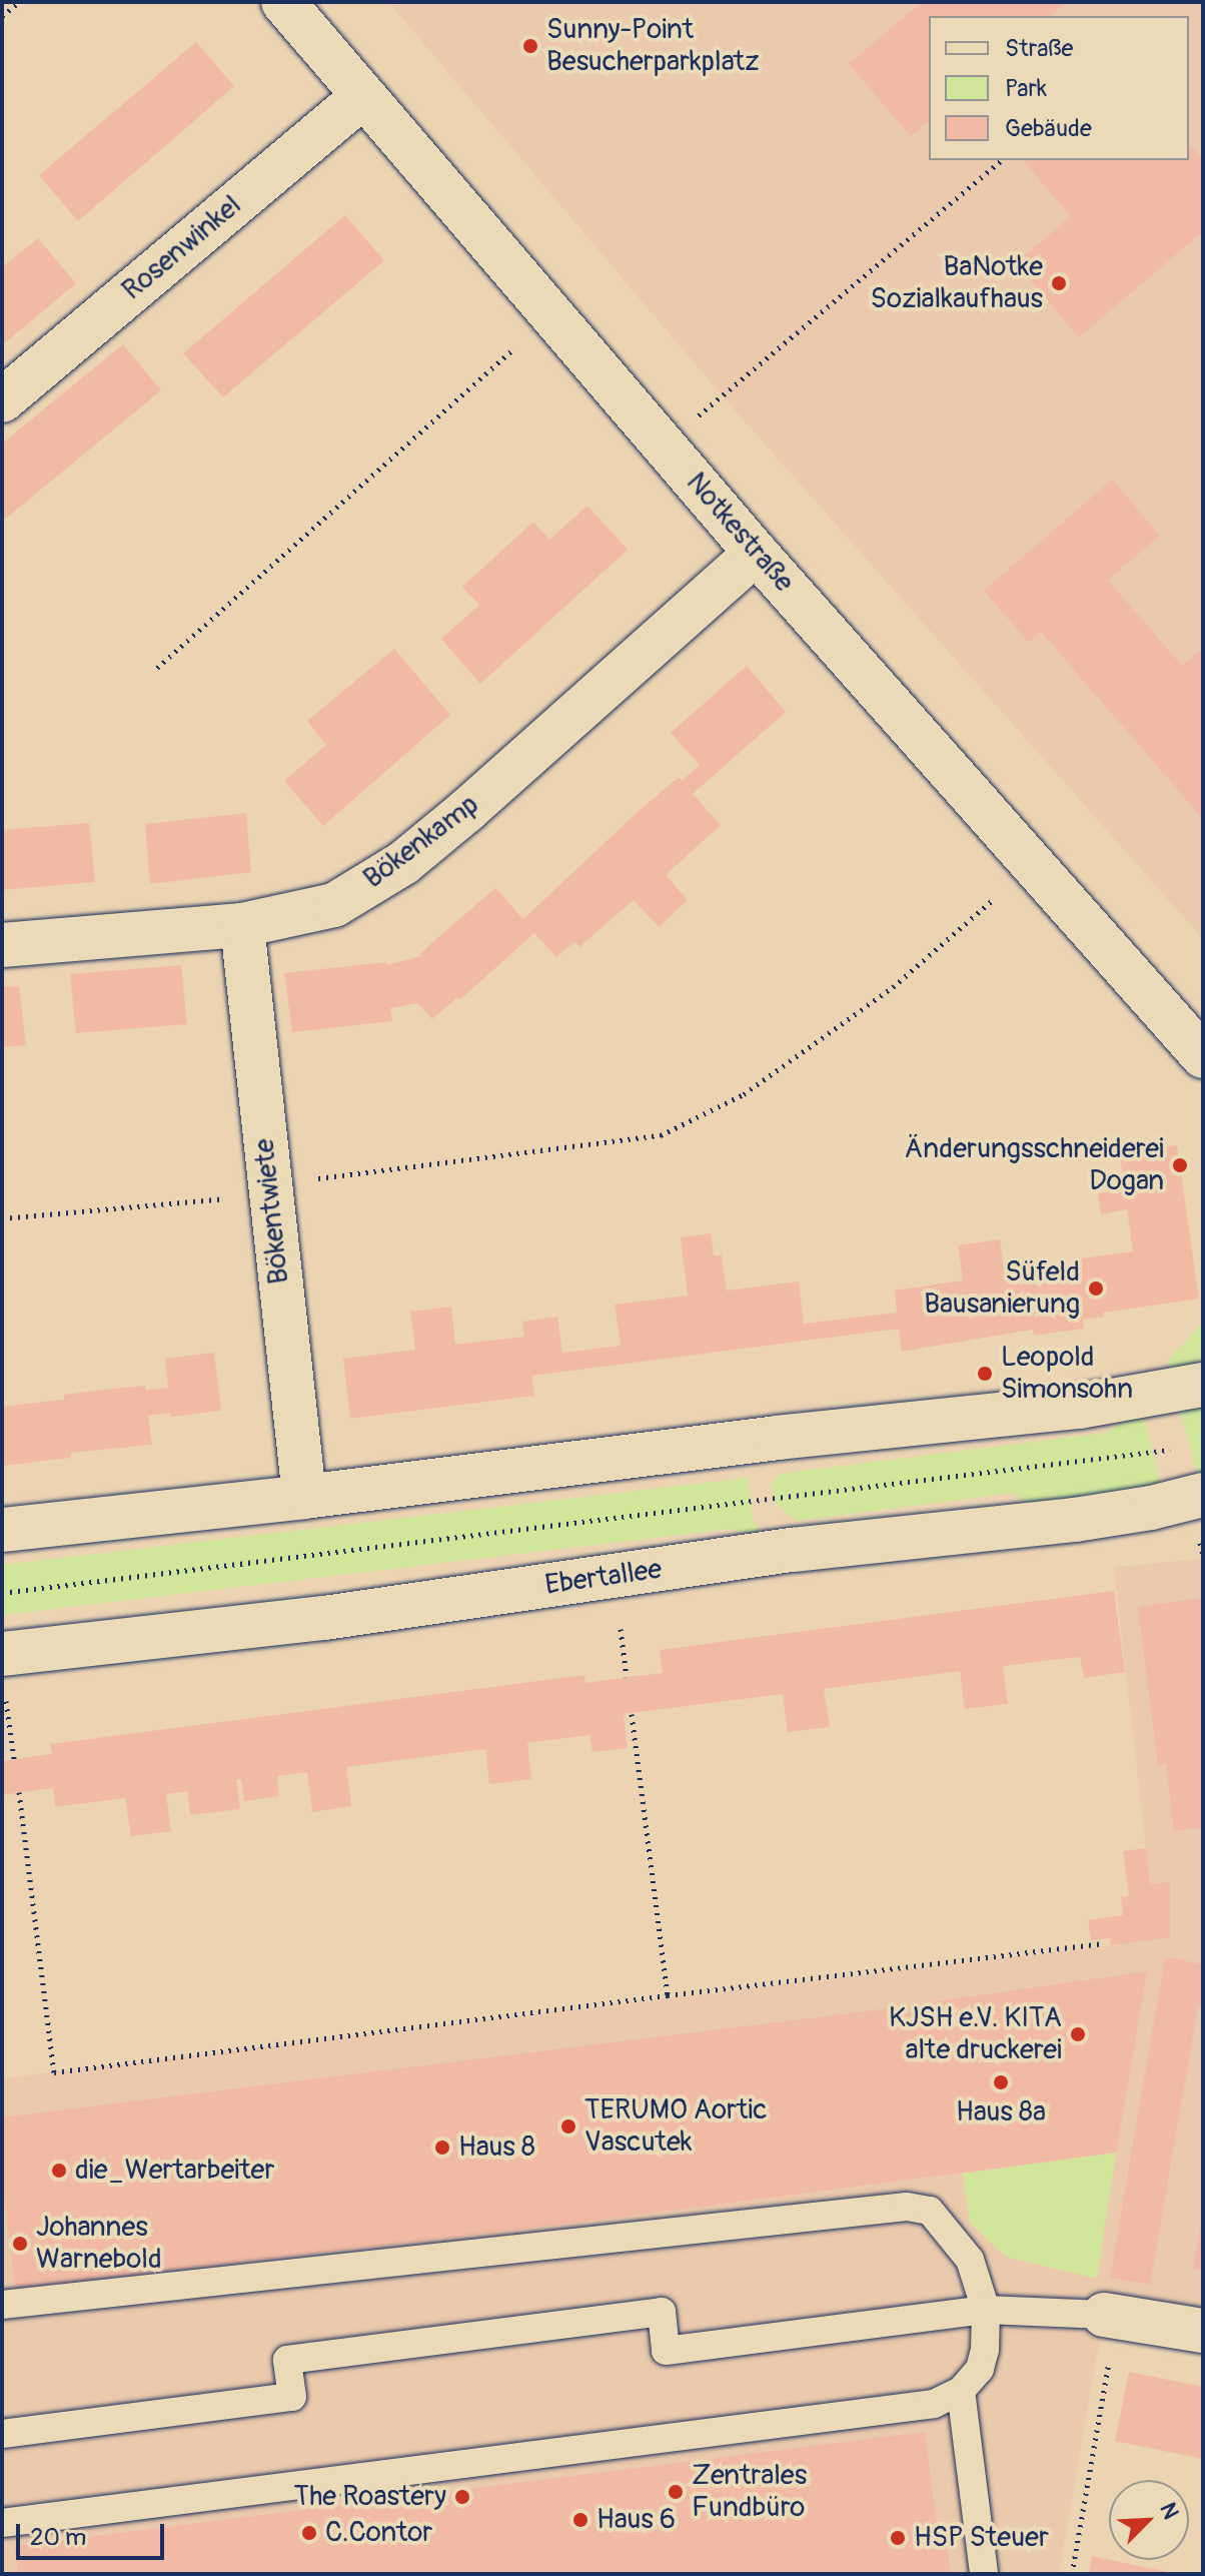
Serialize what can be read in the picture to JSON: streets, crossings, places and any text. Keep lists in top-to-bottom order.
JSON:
{
  "streets": {
    "street": [
      "Rosenwinkel",
      "Notkestraße",
      "Bökenkamp",
      "Bökentwiete",
      "Ebertallee"
    ]
  },
  "crossings": [
    ["Rosenwinkel", "Notkestraße"],
    ["Notkestraße", "Bökenkamp"],
    ["Bökenkamp", "Bökentwiete"]
  ],
  "places": [
    "Sunny-Point Besucherparkplatz",
    "BaNotke Sozialkaufhaus",
    "Änderungsschneiderei Dogan",
    "Süfeld Bausanierung",
    "Leopold Simonsohn",
    "KJSH e.V. KITA alte druckerei",
    "Haus 8a",
    "TERUMO Aortic Vascutek",
    "Haus 8",
    "die_Wertarbeiter",
    "Johannes Warnebold",
    "Zentrales Fundbüro",
    "The Roastery",
    "Haus 6",
    "C.Contor",
    "HSP Steuer"
  ],
  "legend": ["Straße", "Park", "Gebäude"],
  "scale_bar": "20 m",
  "north": "top right"
}
